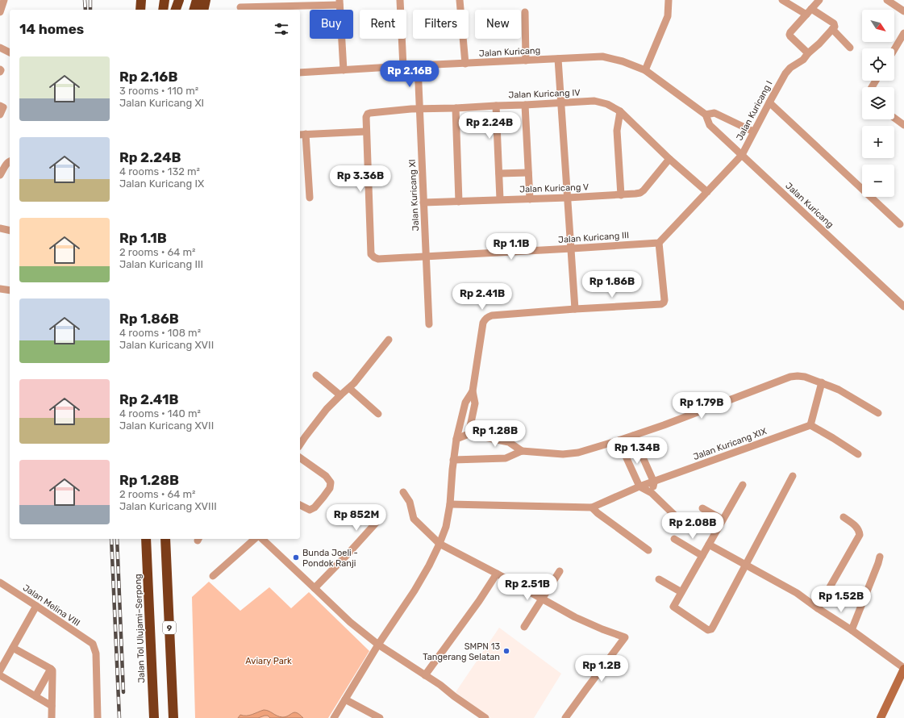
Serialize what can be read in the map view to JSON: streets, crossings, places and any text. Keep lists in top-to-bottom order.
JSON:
{
  "streets": {
    "highway": ["9", "Jalan Tol Ulujami–Serpong"],
    "street": [
      "Jalan Kuricang",
      "Jalan Kuricang IV",
      "Jalan Kuricang I",
      "Jalan Kuricang V",
      "Jalan Kuricang XI",
      "Jalan Kuricang III",
      "Jalan Kuricang XIX",
      "Jalan Melina VIII"
    ]
  },
  "crossings": [
    ["Jalan Kuricang", "Jalan Kuricang I"],
    ["Jalan Kuricang", "Jalan Kuricang XI"],
    ["Jalan Kuricang IV", "Jalan Kuricang V"],
    ["Jalan Kuricang IV", "Jalan Kuricang XI"],
    ["Jalan Kuricang IV", "Jalan Kuricang III"],
    ["Jalan Kuricang V", "Jalan Kuricang XI"],
    ["Jalan Kuricang XI", "Jalan Kuricang III"]
  ],
  "parks": ["Aviary Park"],
  "places": ["Bunda Joeli - Pondok Ranji", "SMPN 13 Tangerang Selatan"],
  "north": "bottom right",
  "page": {
    "map_buttons": ["+", "−"],
    "chip": [
      "Buy",
      "Rent",
      "Filters",
      "New"
    ],
    "heading": "14 homes",
    "list": [
      {
        "name": "Rp 2.16B",
        "note": "3 rooms · 110 m² · Jalan Kuricang XI"
      },
      {
        "name": "Rp 2.24B",
        "note": "4 rooms · 132 m² · Jalan Kuricang IX"
      },
      {
        "name": "Rp 1.1B",
        "note": "2 rooms · 64 m² · Jalan Kuricang III"
      },
      {
        "name": "Rp 1.86B",
        "note": "4 rooms · 108 m² · Jalan Kuricang XVII"
      },
      {
        "name": "Rp 2.41B",
        "note": "4 rooms · 140 m² · Jalan Kuricang XVII"
      },
      {
        "name": "Rp 1.28B",
        "note": "2 rooms · 64 m² · Jalan Kuricang XVIII"
      }
    ],
    "price": [
      "Rp 2.16B",
      "Rp 2.24B",
      "Rp 3.36B",
      "Rp 1.1B",
      "Rp 1.86B",
      "Rp 2.41B",
      "Rp 1.79B",
      "Rp 1.28B",
      "Rp 1.34B",
      "Rp 852M",
      "Rp 2.08B",
      "Rp 2.51B",
      "Rp 1.52B",
      "Rp 1.2B"
    ]
  }
}
